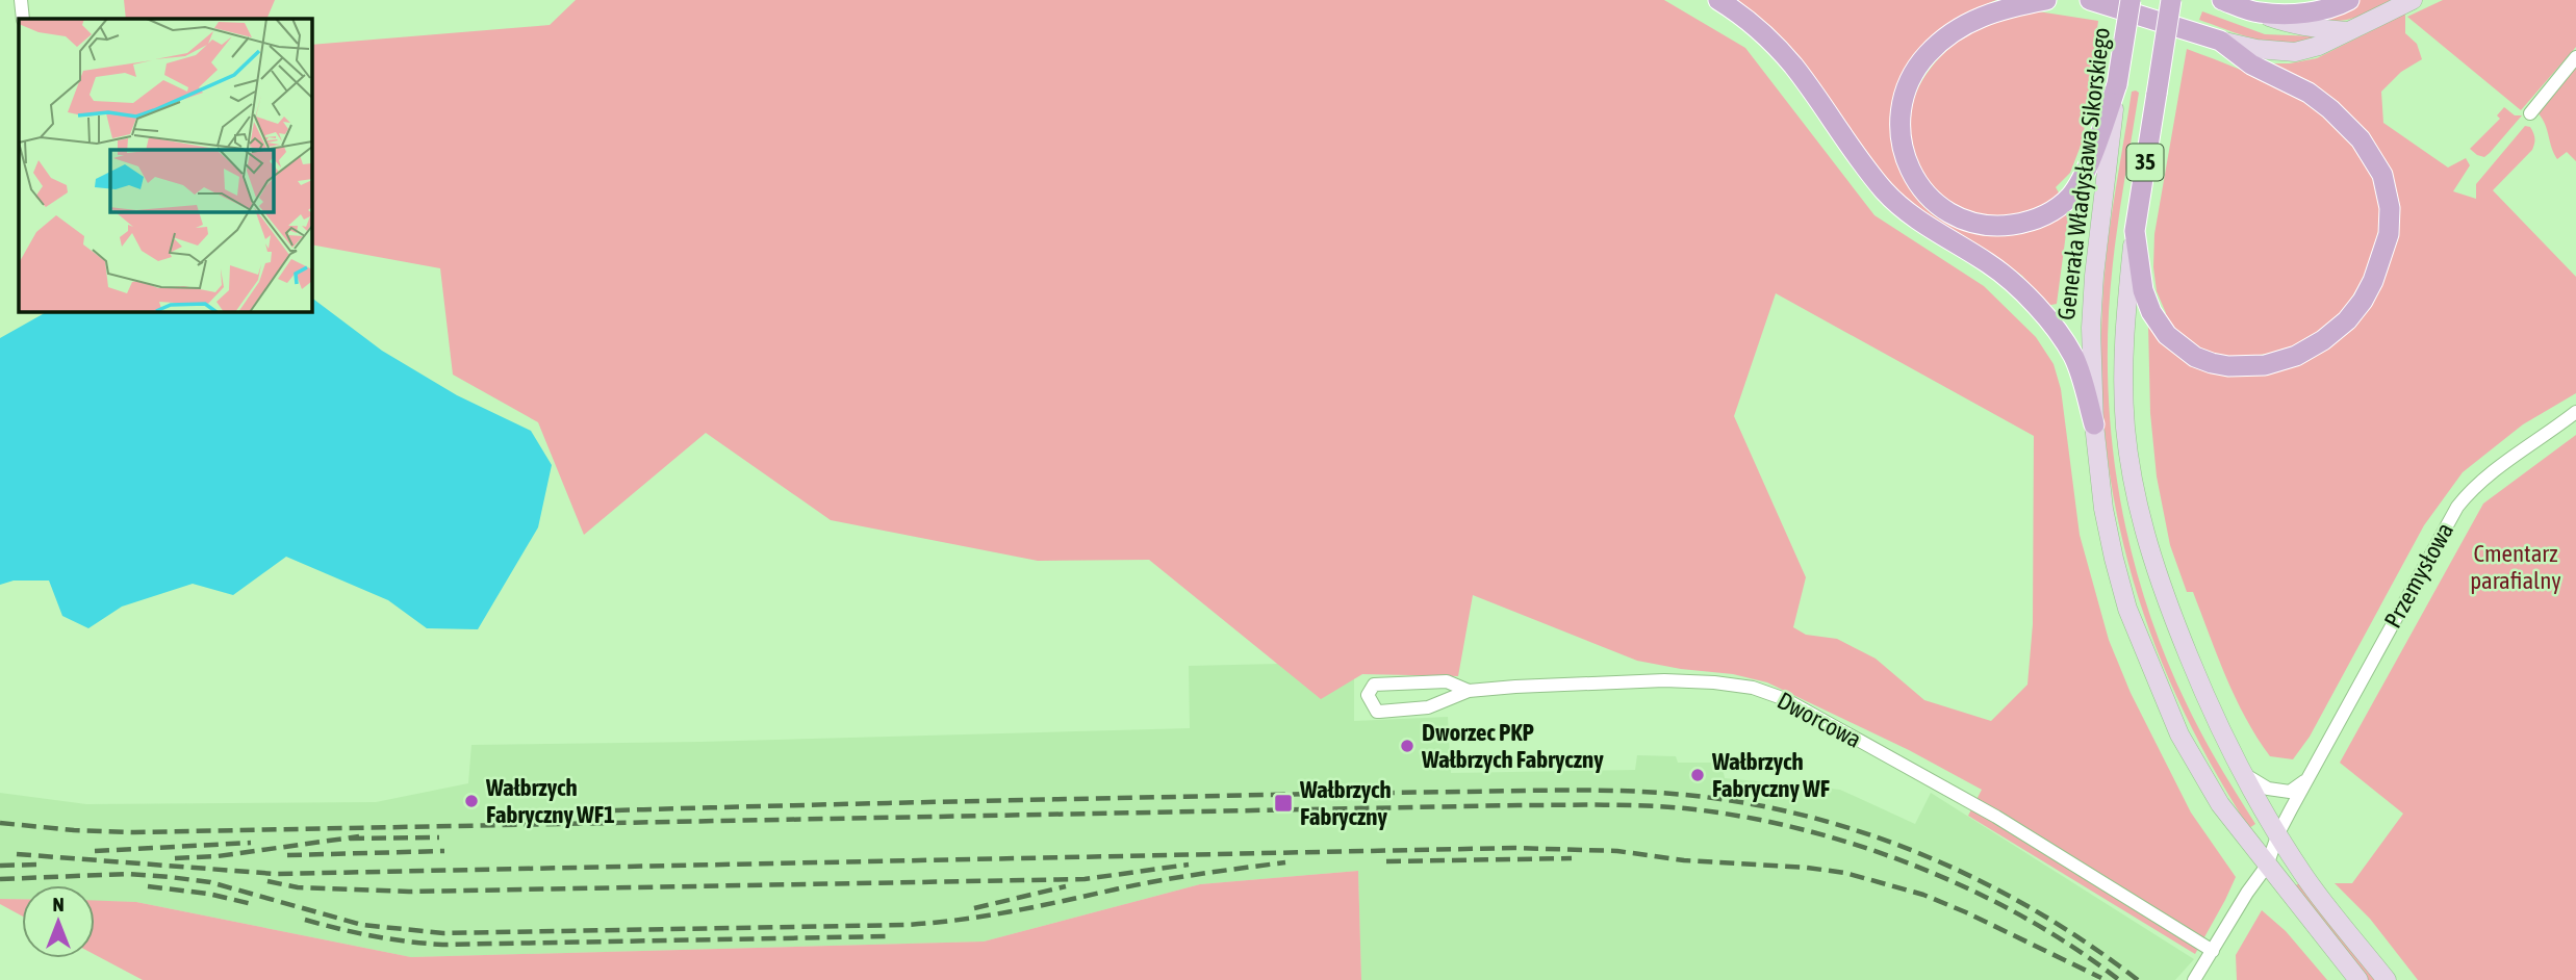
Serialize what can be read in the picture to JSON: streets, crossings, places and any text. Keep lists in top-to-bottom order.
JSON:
{
  "streets": {
    "main road": ["35", "Generała Władysława Sikorskiego"],
    "street": ["Przemysłowa", "Dworcowa"]
  },
  "crossings": [
    ["35", "Przemysłowa"],
    ["Generała Władysława Sikorskiego", "Przemysłowa"],
    ["Przemysłowa", "Dworcowa"]
  ],
  "parks": ["Cmentarz parafialny"],
  "places": {
    "other": ["Dworzec PKP Wałbrzych Fabryczny", "Wałbrzych Fabryczny WF", "Wałbrzych Fabryczny WF1"],
    "transit": ["Wałbrzych Fabryczny"]
  },
  "north": "top"
}
